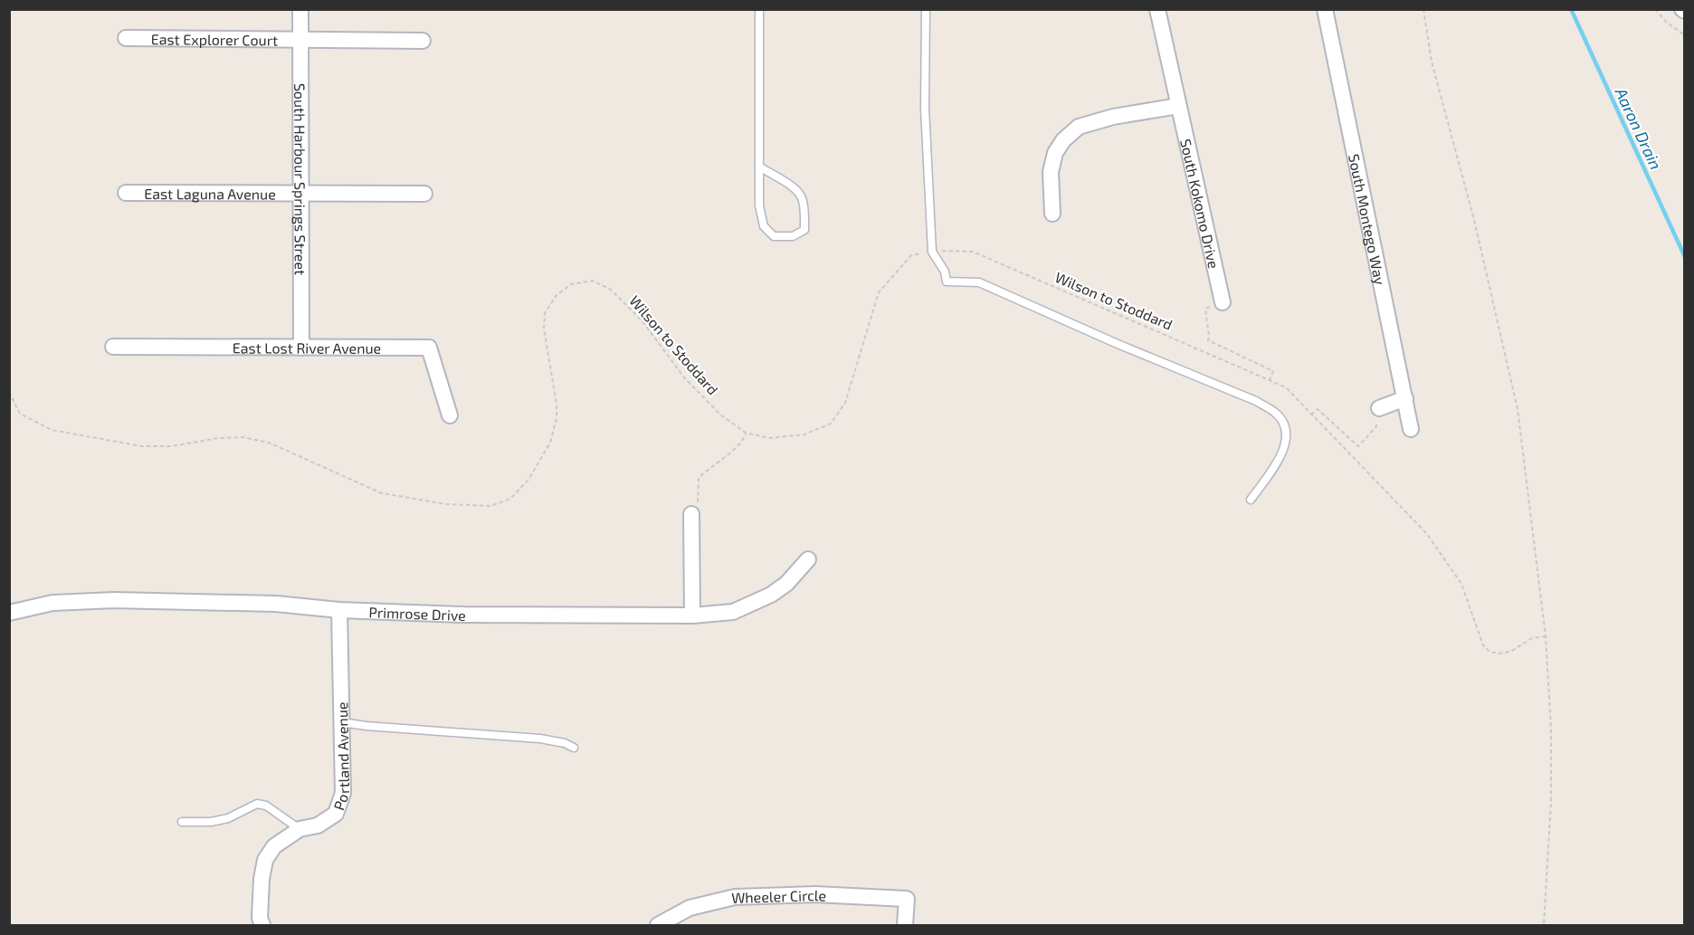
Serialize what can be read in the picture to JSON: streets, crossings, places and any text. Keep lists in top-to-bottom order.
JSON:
{
  "streets": {
    "street": [
      "East Explorer Court",
      "South Harbour Springs Street",
      "East Laguna Avenue",
      "South Kokomo Drive",
      "South Montego Way",
      "East Lost River Avenue",
      "Primrose Drive",
      "Portland Avenue",
      "Wheeler Circle"
    ],
    "path": ["Wilson to Stoddard"]
  },
  "crossings": [
    ["East Explorer Court", "South Harbour Springs Street"],
    ["South Harbour Springs Street", "East Laguna Avenue"],
    ["South Harbour Springs Street", "East Lost River Avenue"],
    ["Primrose Drive", "Portland Avenue"]
  ],
  "water": ["Aaron Drain"]
}
